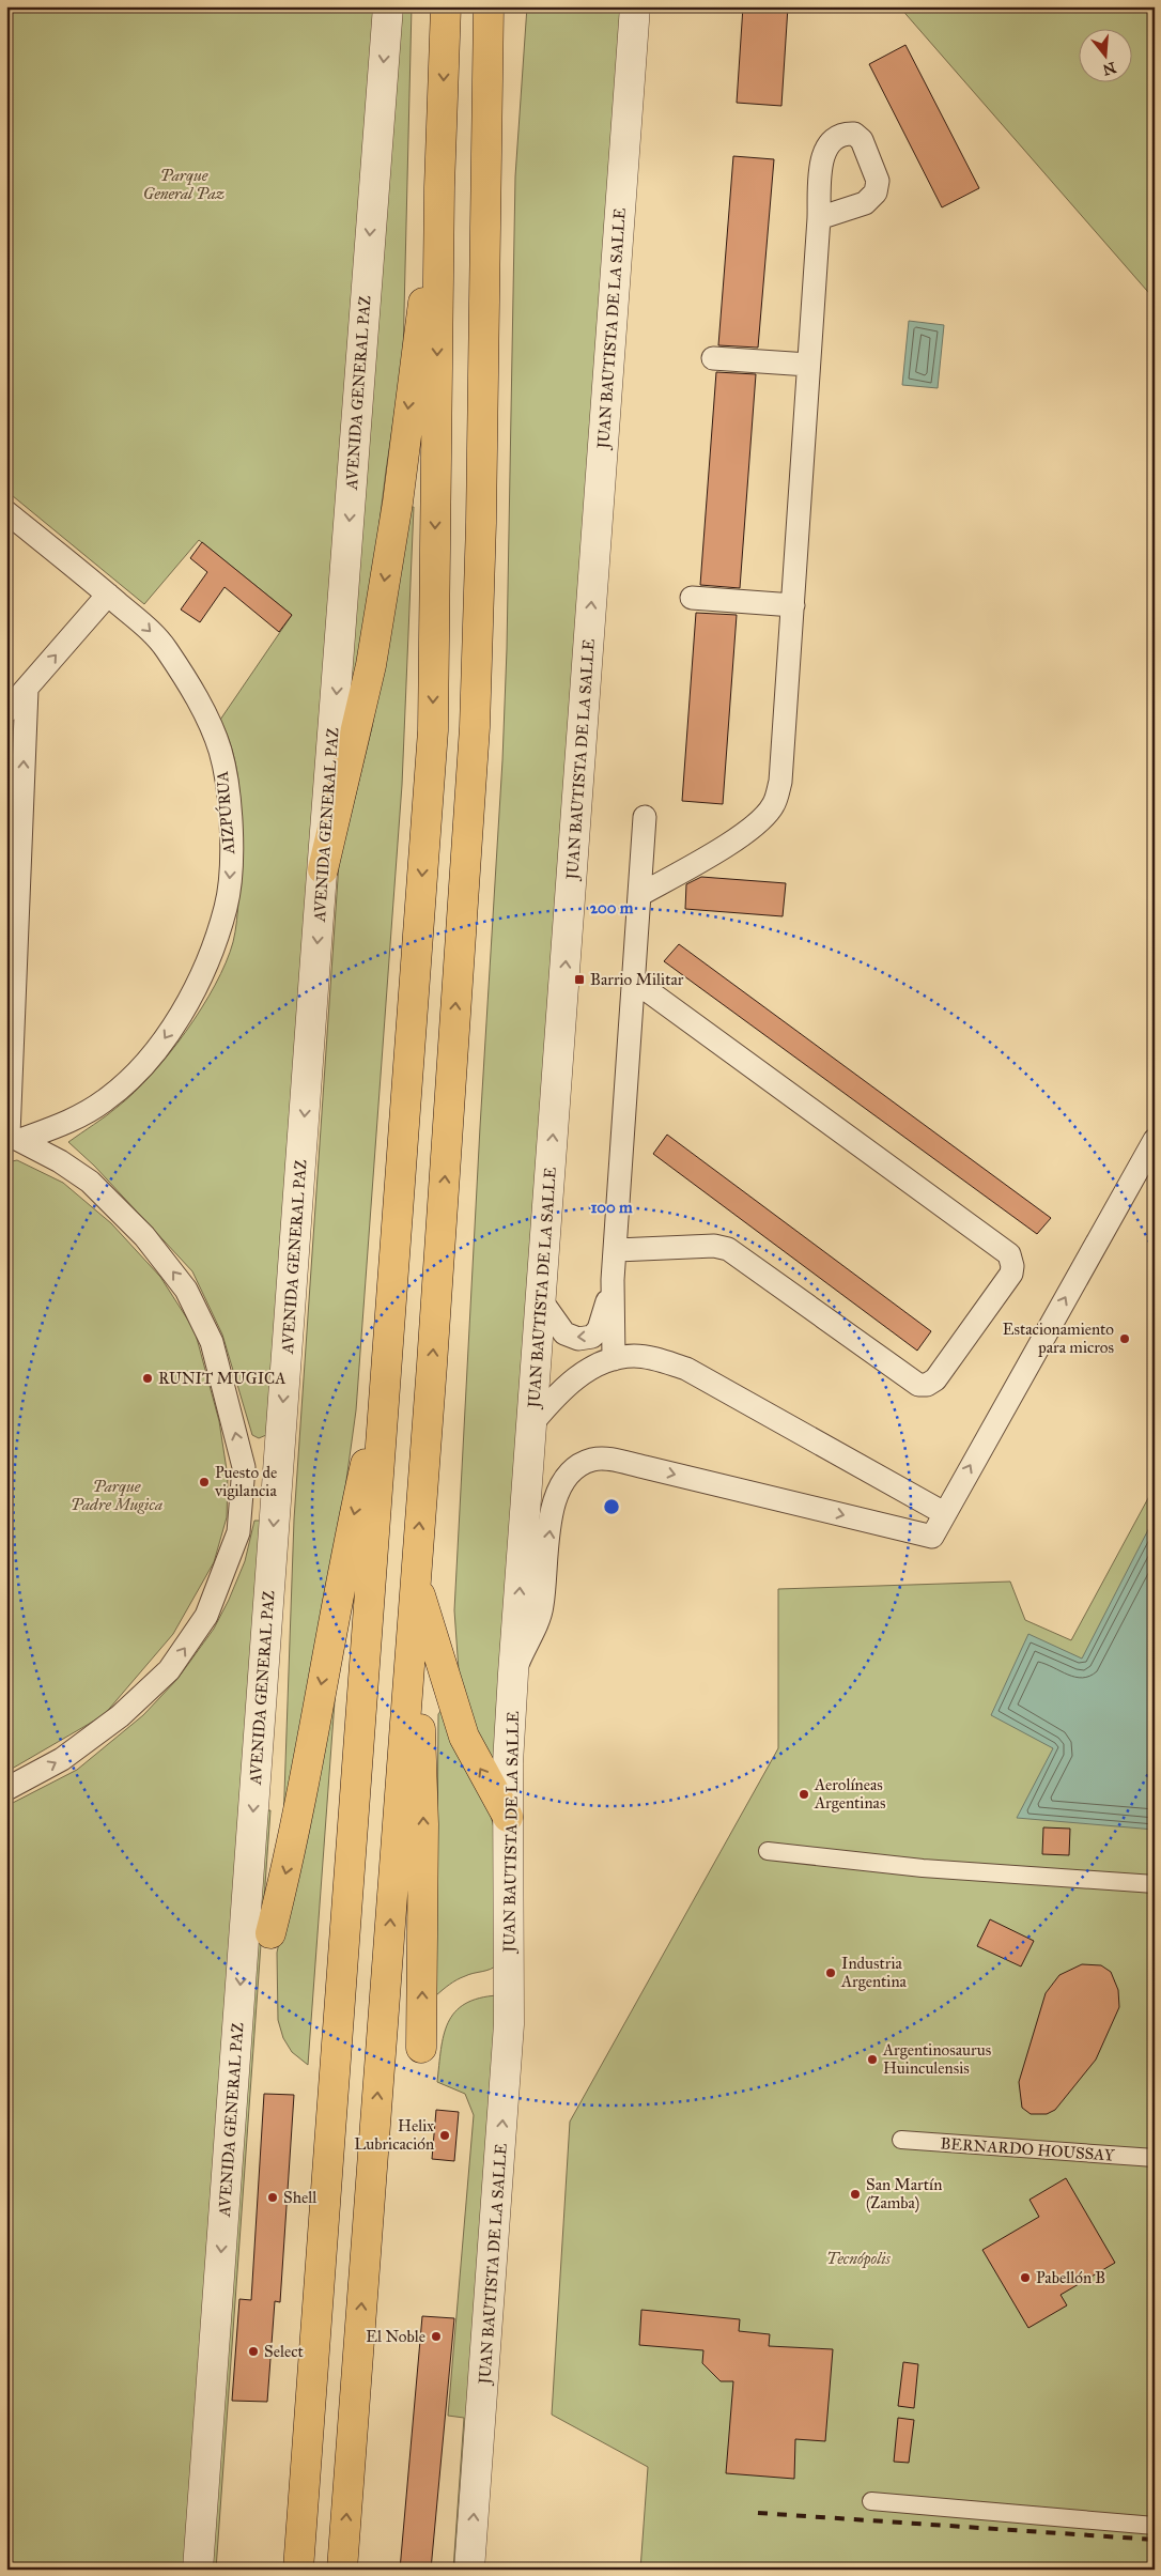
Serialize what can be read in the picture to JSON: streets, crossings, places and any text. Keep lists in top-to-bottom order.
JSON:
{
  "streets": {
    "street": [
      "JUAN BAUTISTA DE LA SALLE",
      "AVENIDA GENERAL PAZ",
      "AIZPÚRUA",
      "BERNARDO HOUSSAY"
    ]
  },
  "one_way": ["AVENIDA GENERAL PAZ"],
  "parks": ["Parque General Paz", "Parque Padre Mugica", "Tecnópolis"],
  "places": {
    "transit": ["Barrio Militar"],
    "other": [
      "Estacionamiento para micros",
      "RUNIT MUGICA",
      "Puesto de vigilancia",
      "Aerolíneas Argentinas",
      "Industria Argentina",
      "Argentinosaurus Huinculensis",
      "Helix Lubricación",
      "San Martín (Zamba)",
      "Shell",
      "Pabellón B",
      "El Noble",
      "Select"
    ]
  },
  "north": "bottom",
  "rings": ["200 m", "100 m"]
}
